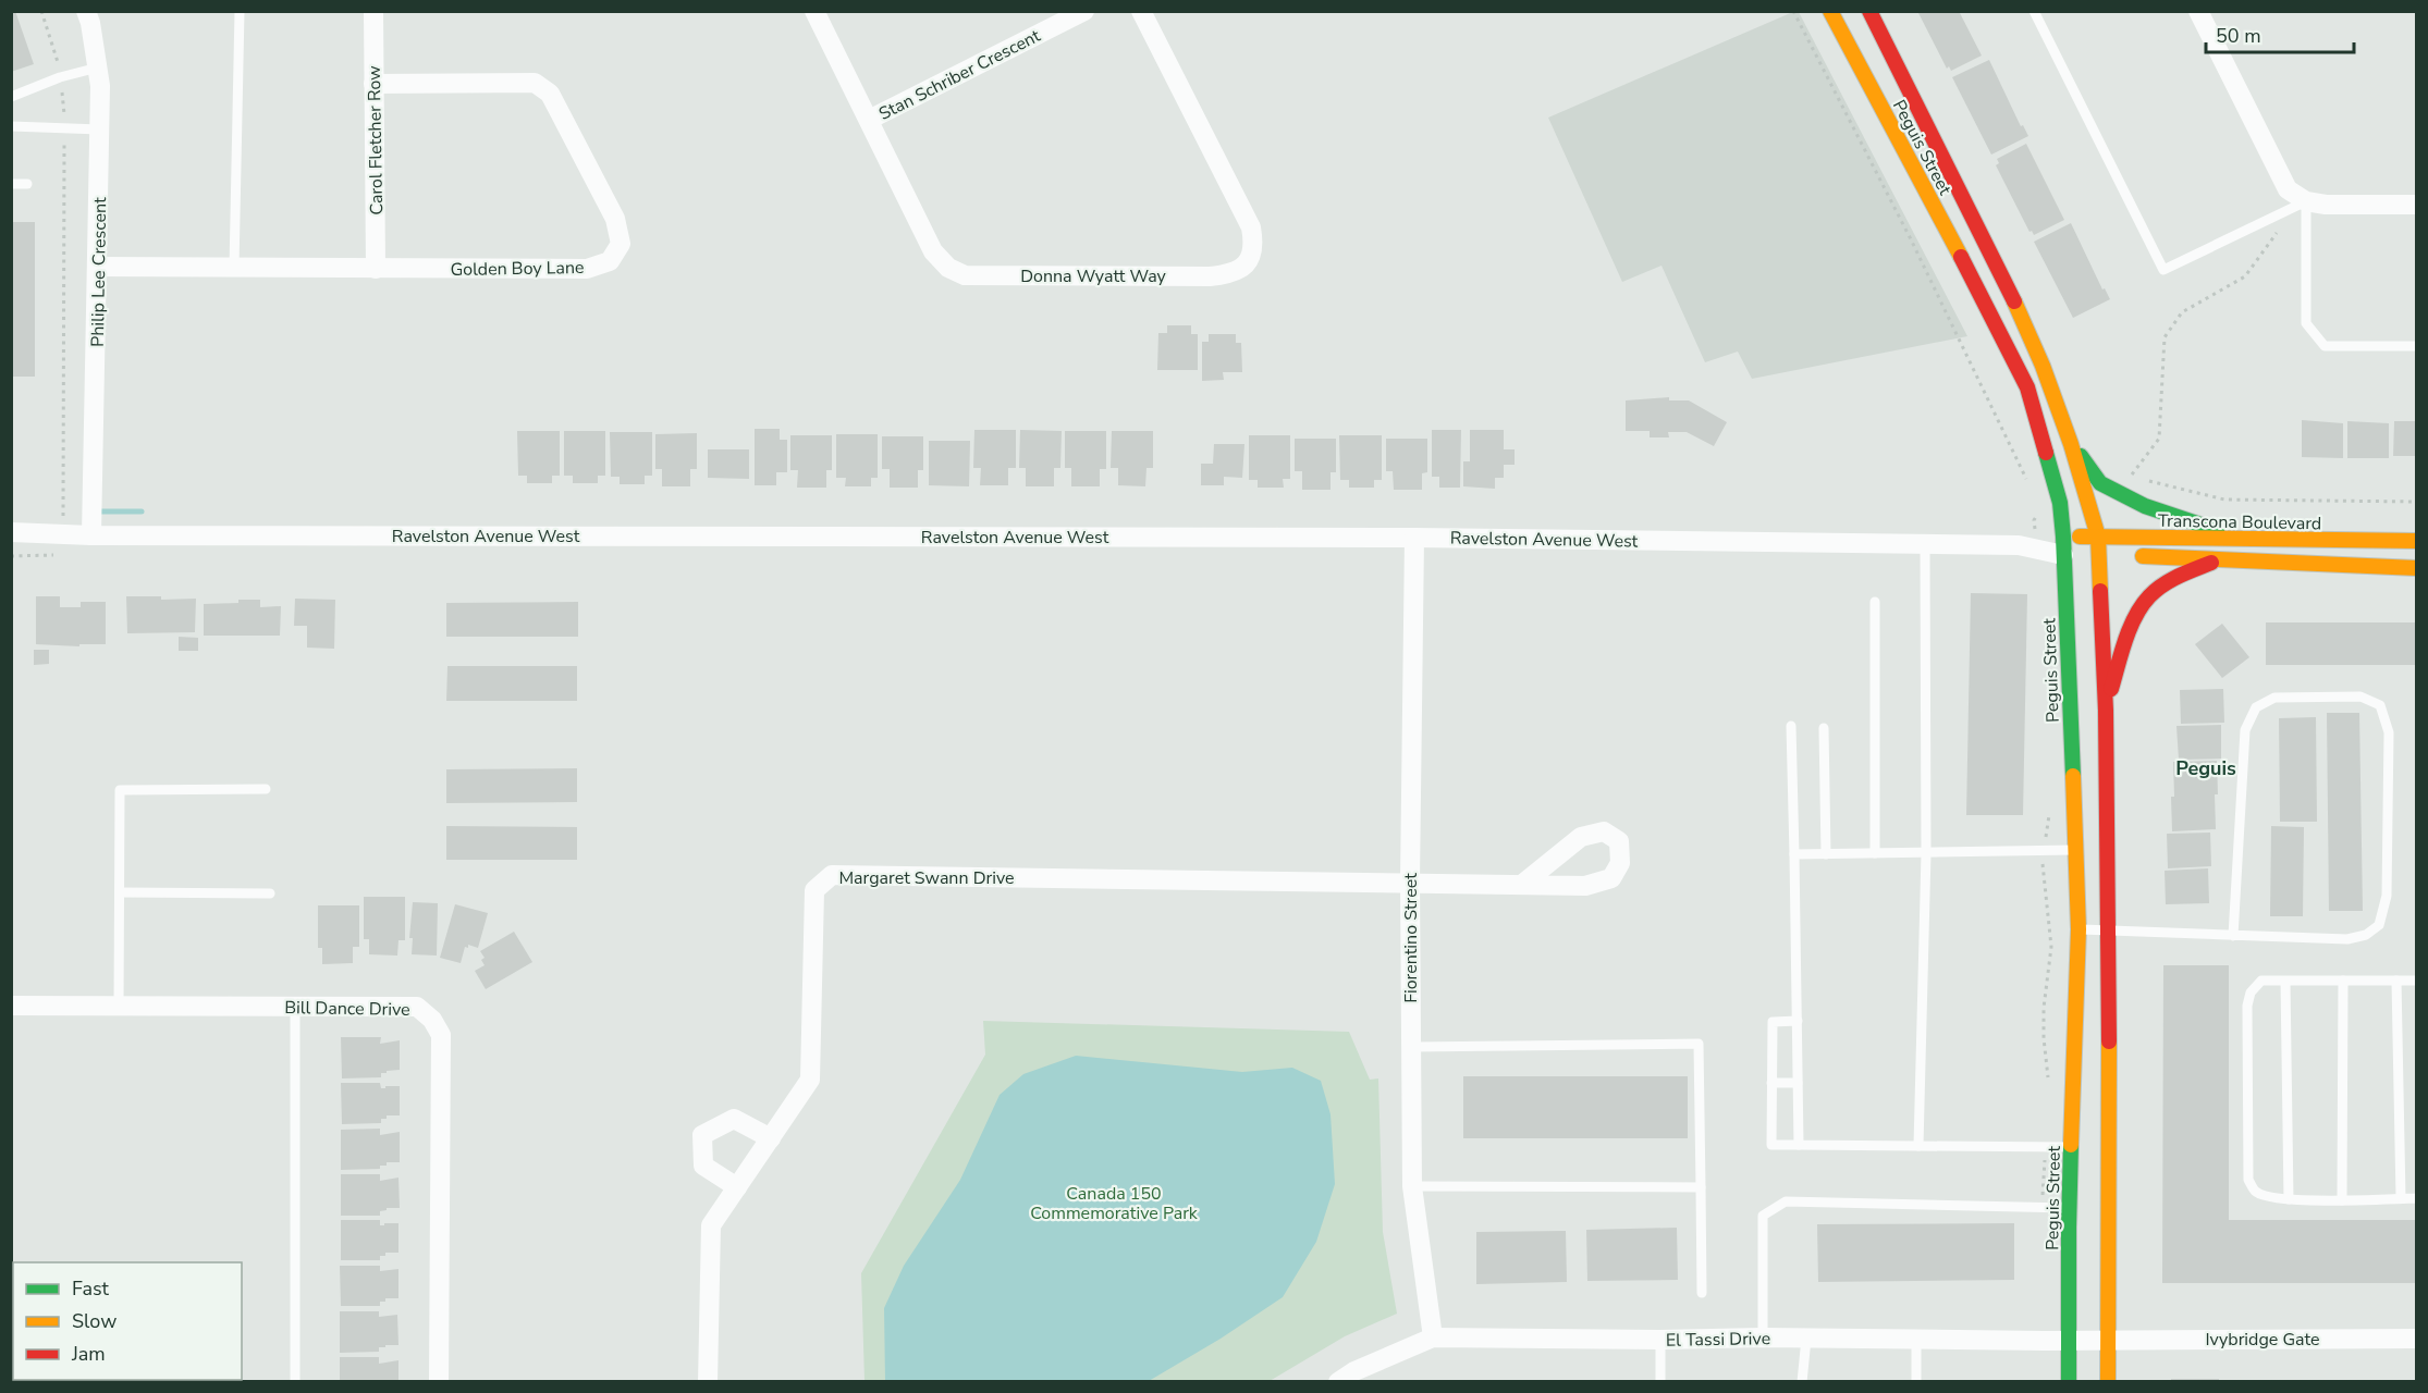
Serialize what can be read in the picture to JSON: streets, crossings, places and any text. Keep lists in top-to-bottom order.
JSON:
{
  "streets": {
    "street": [
      "Stan Schriber Crescent",
      "Carol Fletcher Row",
      "Peguis Street",
      "Golden Boy Lane",
      "Philip Lee Crescent",
      "Donna Wyatt Way",
      "Transcona Boulevard",
      "Ravelston Avenue West",
      "Margaret Swann Drive",
      "Fiorentino Street",
      "Bill Dance Drive",
      "El Tassi Drive",
      "Ivybridge Gate"
    ]
  },
  "crossings": [
    ["Stan Schriber Crescent", "Donna Wyatt Way"],
    ["Carol Fletcher Row", "Golden Boy Lane"],
    ["Peguis Street", "Transcona Boulevard"],
    ["Peguis Street", "Ravelston Avenue West"],
    ["Peguis Street", "El Tassi Drive"],
    ["Peguis Street", "Ivybridge Gate"],
    ["Golden Boy Lane", "Philip Lee Crescent"],
    ["Philip Lee Crescent", "Ravelston Avenue West"],
    ["Transcona Boulevard", "Ravelston Avenue West"],
    ["Ravelston Avenue West", "Fiorentino Street"],
    ["Margaret Swann Drive", "Fiorentino Street"],
    ["Fiorentino Street", "El Tassi Drive"],
    ["El Tassi Drive", "Ivybridge Gate"]
  ],
  "districts": ["Peguis"],
  "parks": ["Canada 150 Commemorative Park"],
  "legend": ["Fast", "Slow", "Jam"],
  "scale_bar": "50 m"
}
